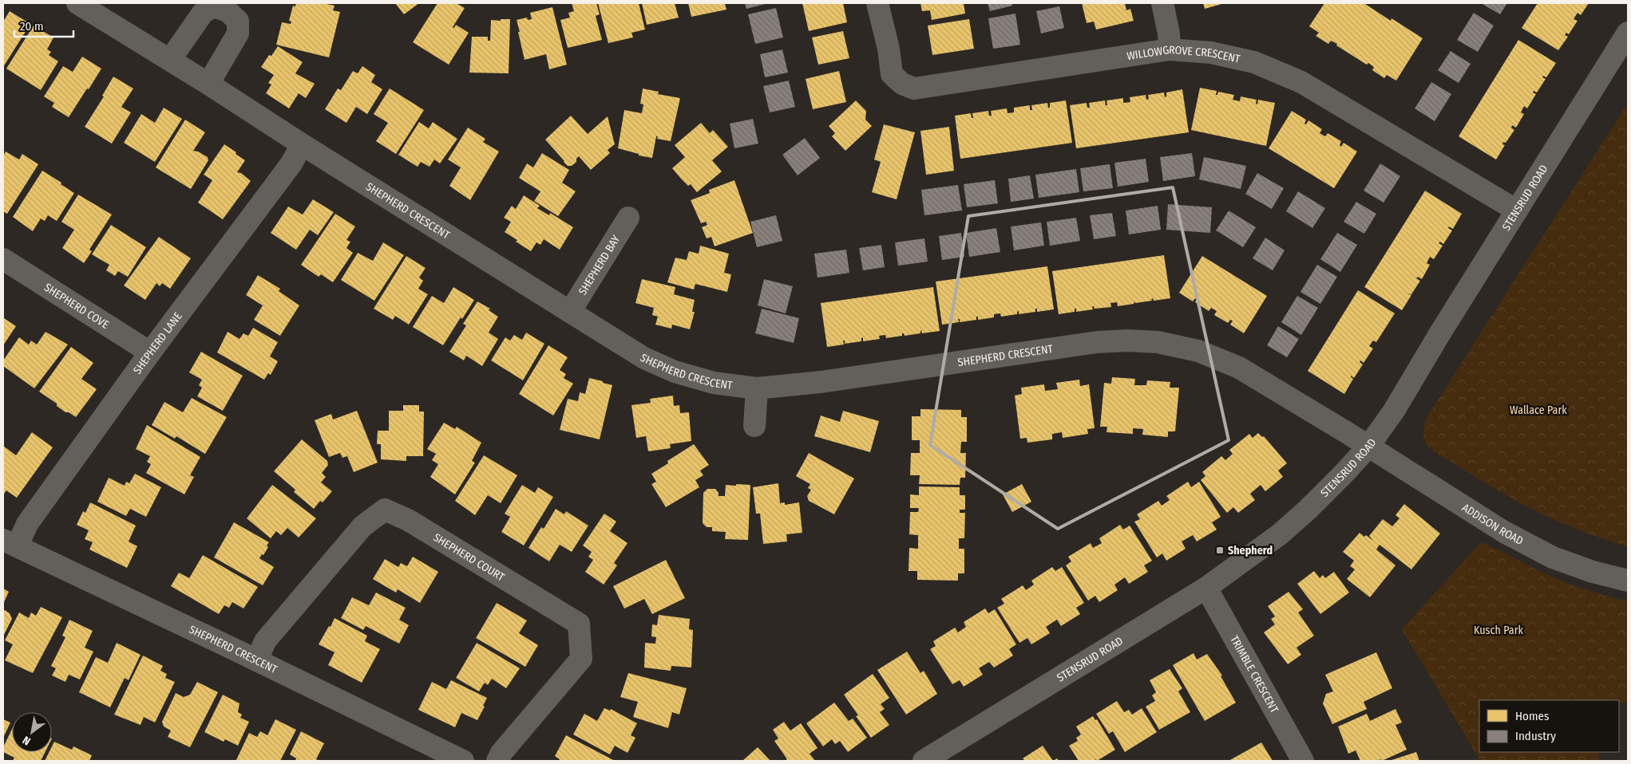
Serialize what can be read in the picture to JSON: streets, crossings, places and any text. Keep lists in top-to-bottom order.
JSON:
{
  "streets": {
    "street": [
      "WILLOWGROVE CRESCENT",
      "STENSRUD ROAD",
      "SHEPHERD CRESCENT",
      "SHEPHERD BAY",
      "SHEPHERD COVE",
      "SHEPHERD LANE",
      "ADDISON ROAD",
      "SHEPHERD COURT",
      "TRIMBLE CRESCENT"
    ]
  },
  "crossings": [
    ["WILLOWGROVE CRESCENT", "STENSRUD ROAD"],
    ["STENSRUD ROAD", "SHEPHERD CRESCENT"],
    ["STENSRUD ROAD", "ADDISON ROAD"],
    ["STENSRUD ROAD", "TRIMBLE CRESCENT"],
    ["SHEPHERD CRESCENT", "SHEPHERD BAY"],
    ["SHEPHERD CRESCENT", "SHEPHERD LANE"],
    ["SHEPHERD CRESCENT", "ADDISON ROAD"],
    ["SHEPHERD CRESCENT", "SHEPHERD COURT"],
    ["SHEPHERD COVE", "SHEPHERD LANE"]
  ],
  "parks": ["Wallace Park", "Kusch Park"],
  "places": {
    "transit": ["Shepherd"]
  },
  "legend": ["Homes", "Industry"],
  "scale_bar": "20 m",
  "north": "bottom left"
}
